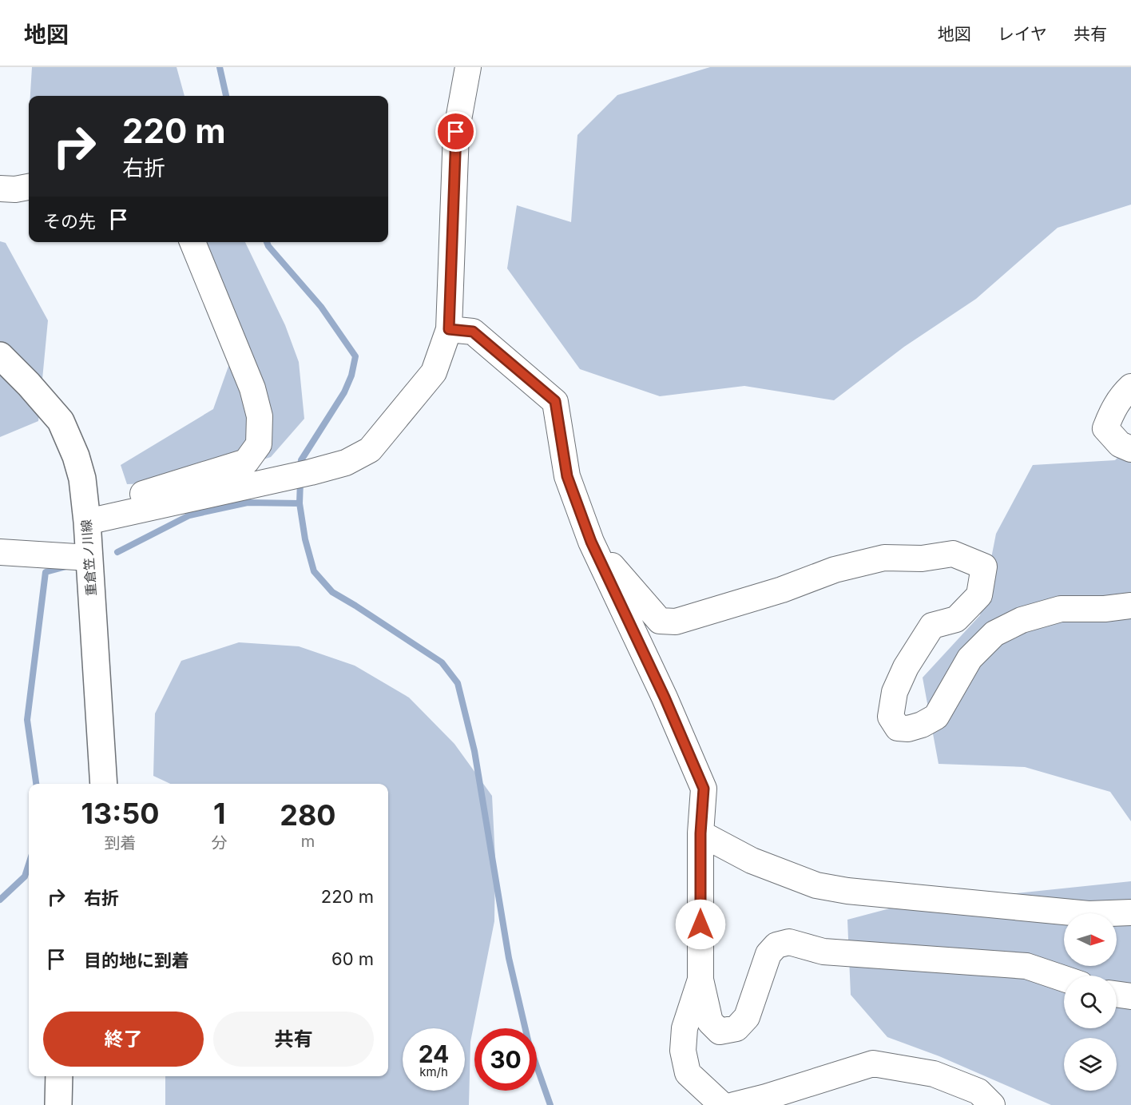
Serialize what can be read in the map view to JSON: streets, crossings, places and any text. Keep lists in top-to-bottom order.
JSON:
{
  "streets": {
    "main road": ["重倉笠ノ川線"]
  },
  "north": "right",
  "page": {
    "header": "地図",
    "nav": ["地図", "レイヤ", "共有"],
    "turn": ["220 m", "右折"],
    "then": "その先",
    "eta": [
      "13:50",
      "到着",
      "1",
      "分",
      "280",
      "m"
    ],
    "list": [
      {
        "name": "右折",
        "value": "220 m"
      },
      {
        "name": "目的地に到着",
        "value": "60 m"
      }
    ],
    "buttons": ["終了", "共有"],
    "speed": "24 km/h",
    "limit": "30"
  }
}
